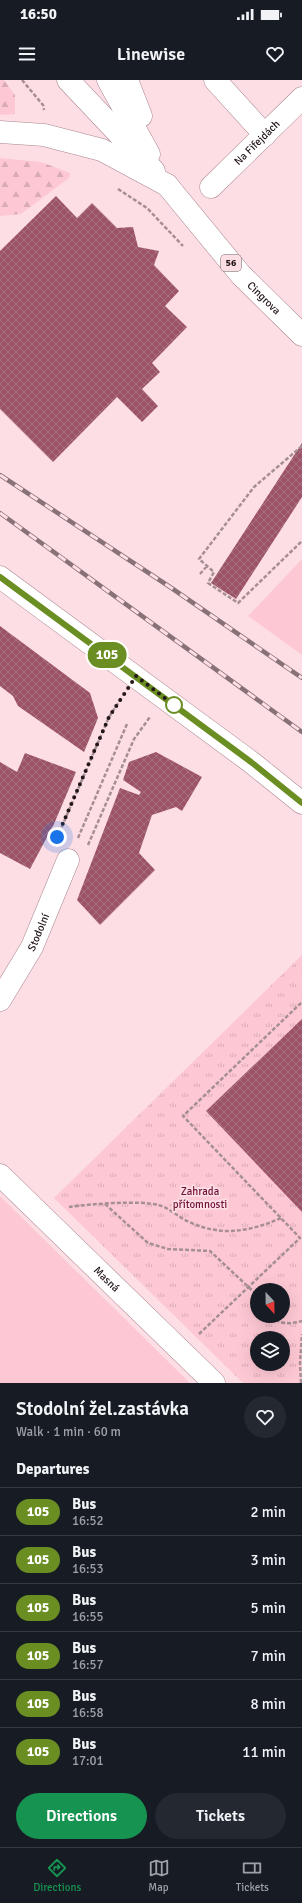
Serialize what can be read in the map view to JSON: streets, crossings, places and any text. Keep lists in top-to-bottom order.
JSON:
{
  "streets": {
    "main road": [
      "Na Fifejdách",
      "56",
      "Cingrova",
      "Stodolní",
      "Masná"
    ]
  },
  "crossings": [
    ["56", "Cingrova"]
  ],
  "parks": ["Zahrada přítomnosti"],
  "lines": ["bus line 105"],
  "north": "bottom",
  "page": {
    "status": "16:50",
    "header": "Linewise",
    "on_map": "105",
    "heading": [
      ["Stodolní žel.zastávka", "Walk · 1 min · 60 m"],
      "Departures"
    ],
    "list": [
      {
        "mark": "105",
        "name": "Bus",
        "note": "16:52",
        "value": "2 min"
      },
      {
        "mark": "105",
        "name": "Bus",
        "note": "16:53",
        "value": "3 min"
      },
      {
        "mark": "105",
        "name": "Bus",
        "note": "16:55",
        "value": "5 min"
      },
      {
        "mark": "105",
        "name": "Bus",
        "note": "16:57",
        "value": "7 min"
      },
      {
        "mark": "105",
        "name": "Bus",
        "note": "16:58",
        "value": "8 min"
      },
      {
        "mark": "105",
        "name": "Bus",
        "note": "17:01",
        "value": "11 min"
      }
    ],
    "buttons": ["Directions", "Tickets"],
    "tabs": ["Directions", "Map", "Tickets"]
  }
}
